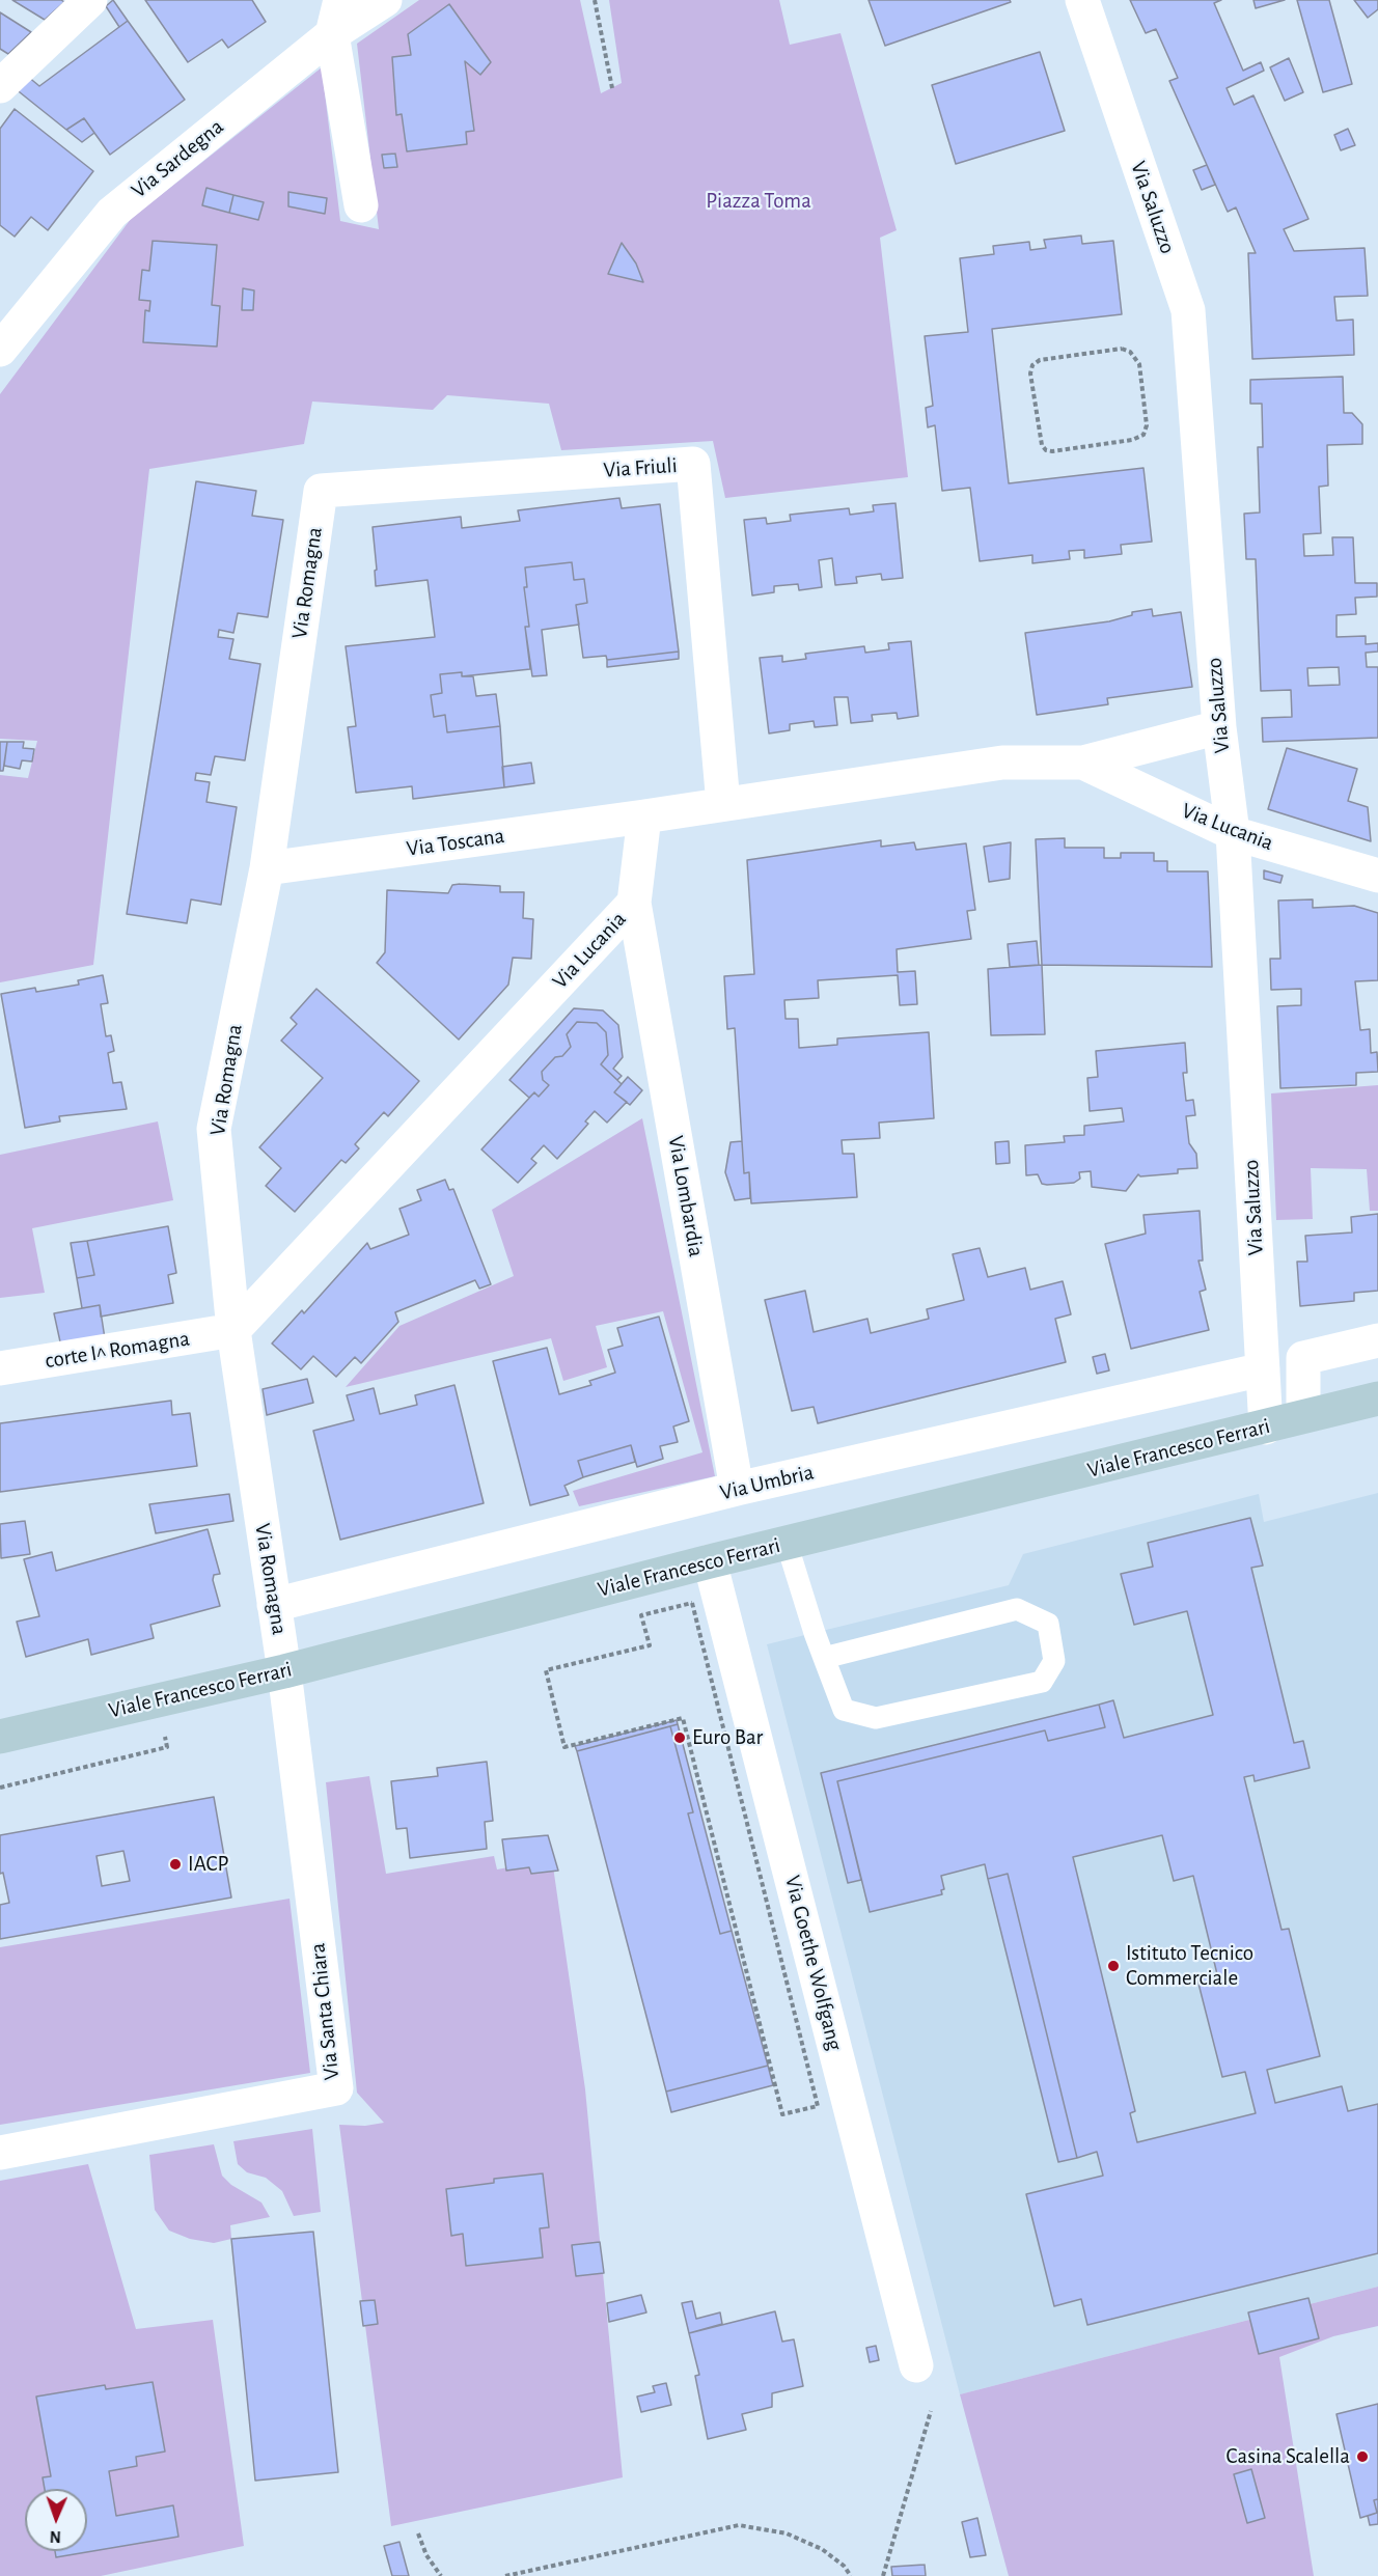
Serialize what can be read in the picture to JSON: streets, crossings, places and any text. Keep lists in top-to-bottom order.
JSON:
{
  "streets": {
    "street": [
      "Via Sardegna",
      "Via Saluzzo",
      "Via Friuli",
      "Via Romagna",
      "Via Lucania",
      "Via Toscana",
      "Via Lombardia",
      "corte I^ Romagna",
      "Viale Francesco Ferrari",
      "Via Umbria",
      "Via Goethe Wolfgang",
      "Via Santa Chiara"
    ]
  },
  "crossings": [
    ["Via Saluzzo", "Via Lucania"],
    ["Via Saluzzo", "Viale Francesco Ferrari"],
    ["Via Saluzzo", "Via Umbria"],
    ["Via Friuli", "Via Romagna"],
    ["Via Friuli", "Via Lucania"],
    ["Via Romagna", "Via Lucania"],
    ["Via Romagna", "Via Toscana"],
    ["Via Romagna", "corte I^ Romagna"],
    ["Via Romagna", "Viale Francesco Ferrari"],
    ["Via Romagna", "Via Umbria"],
    ["Via Romagna", "Via Santa Chiara"],
    ["Via Lucania", "Via Toscana"],
    ["Via Lucania", "Via Lombardia"],
    ["Via Lucania", "corte I^ Romagna"],
    ["Via Lombardia", "Via Umbria"],
    ["Viale Francesco Ferrari", "Via Goethe Wolfgang"],
    ["Viale Francesco Ferrari", "Via Santa Chiara"]
  ],
  "parks": ["Piazza Toma"],
  "places": [
    "Euro Bar",
    "IACP",
    "Istituto Tecnico Commerciale",
    "Casina Scalella"
  ],
  "north": "bottom"
}
